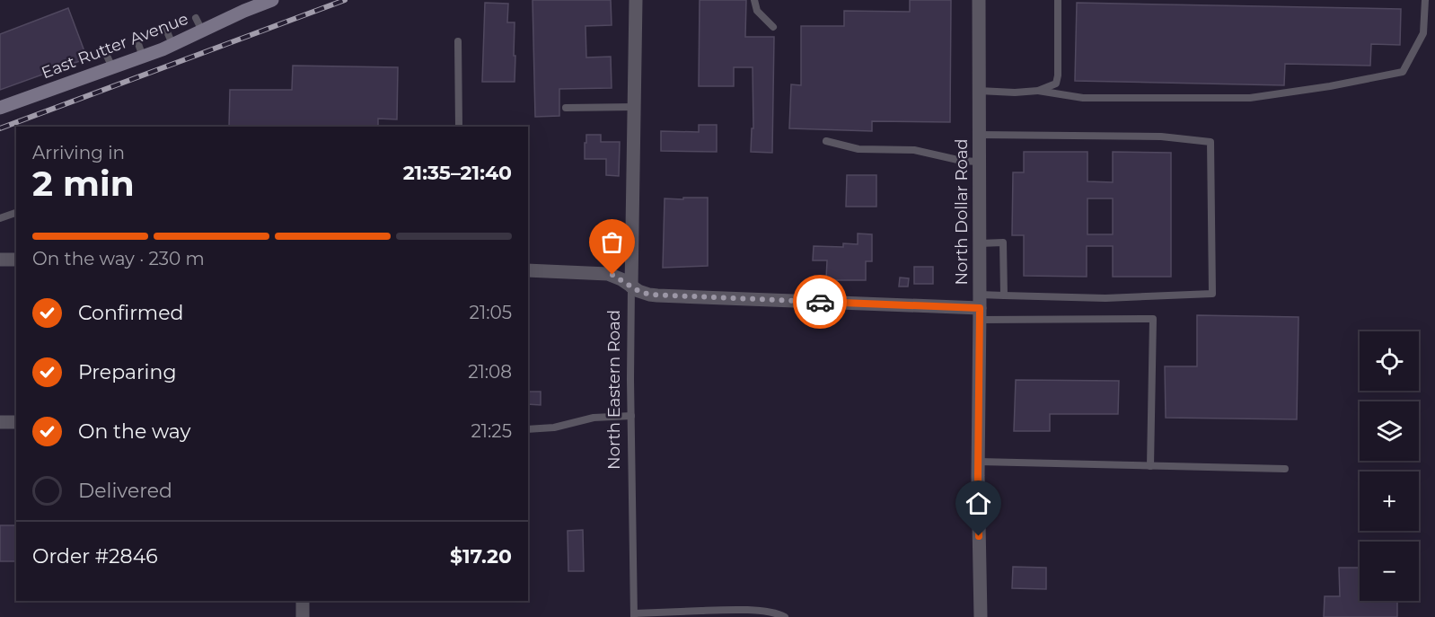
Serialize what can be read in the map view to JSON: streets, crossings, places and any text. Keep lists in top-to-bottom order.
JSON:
{
  "streets": {
    "street": ["East Rutter Avenue", "North Dollar Road", "North Eastern Road"]
  },
  "page": {
    "heading": ["2 min", "Arriving in", "21:35–21:40"],
    "panel": ["Order #2846", "$17.20"],
    "bar": "On the way · 230 m",
    "list": [
      ["Confirmed", "21:05"],
      ["Preparing", "21:08"],
      ["On the way", "21:25"],
      "Delivered"
    ],
    "map_buttons": ["+", "−"]
  }
}
